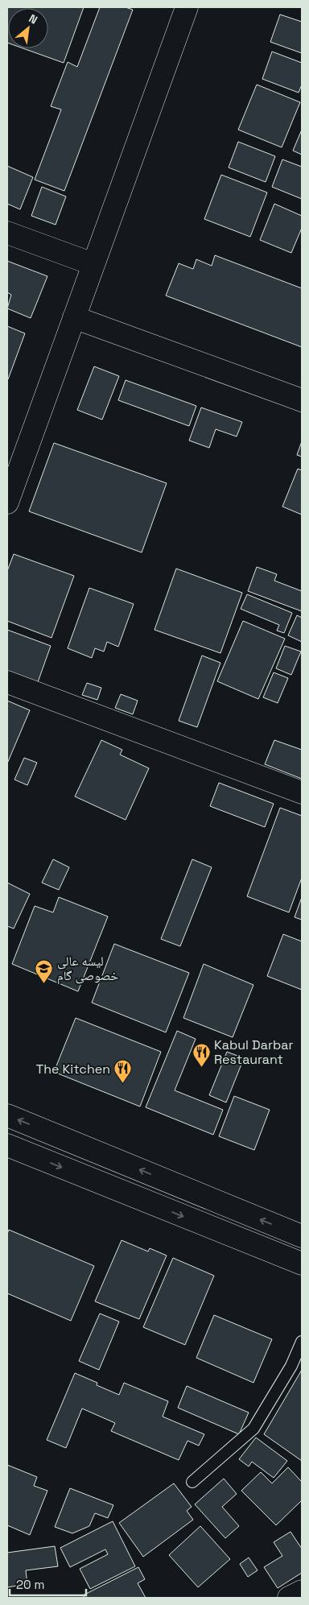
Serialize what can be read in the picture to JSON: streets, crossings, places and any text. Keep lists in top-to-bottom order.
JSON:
{
  "places": {
    "school or university": ["لیسه عالی خصوصی گام"],
    "restaurant": ["Kabul Darbar Restaurant", "The Kitchen"]
  },
  "scale_bar": "20 m",
  "north": "top right"
}
